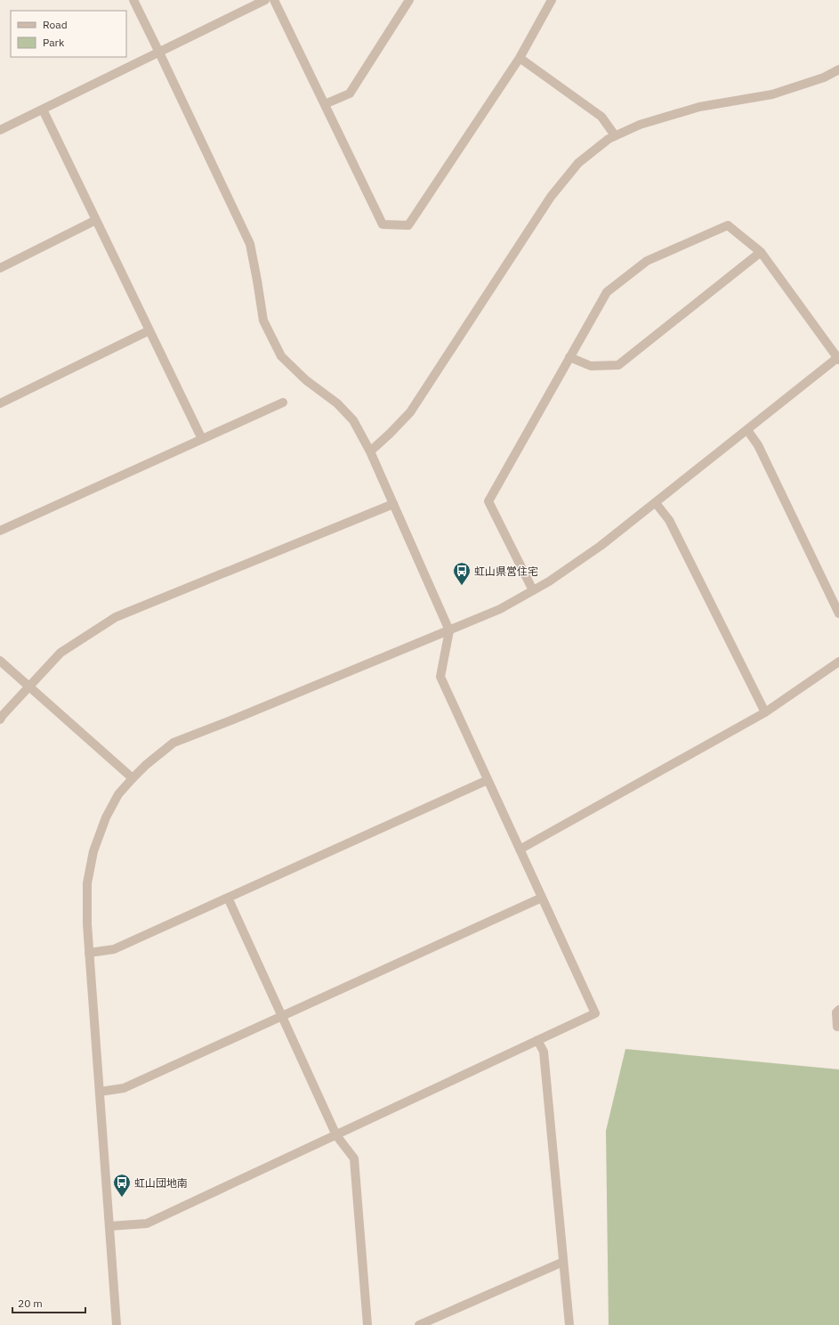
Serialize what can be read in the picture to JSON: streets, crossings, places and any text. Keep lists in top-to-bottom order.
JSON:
{
  "places": {
    "bus stop": ["虹山県営住宅", "虹山団地南"]
  },
  "legend": ["Road", "Park"],
  "scale_bar": "20 m"
}
